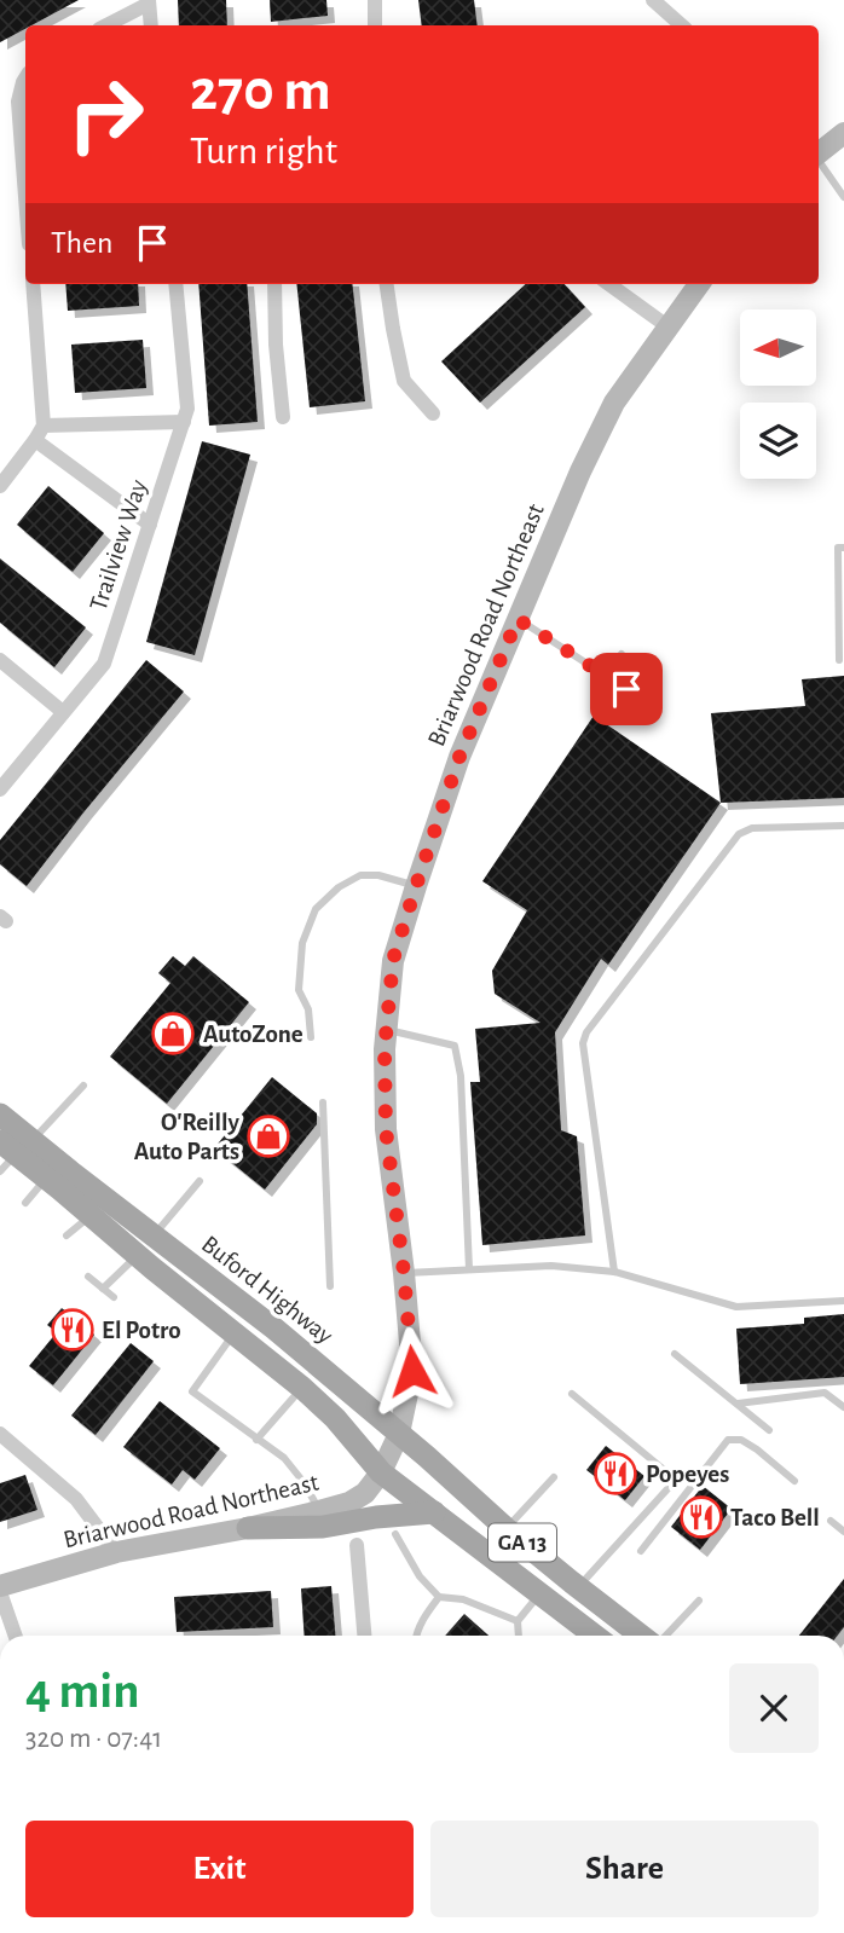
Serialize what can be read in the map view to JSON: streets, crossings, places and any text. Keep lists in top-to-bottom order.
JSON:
{
  "streets": {
    "main road": ["Buford Highway", "GA 13"],
    "street": ["Trailview Way", "Briarwood Road Northeast"]
  },
  "crossings": [
    ["Briarwood Road Northeast", "Buford Highway"]
  ],
  "places": {
    "shop": ["AutoZone", "O'Reilly Auto Parts"],
    "restaurant": ["El Potro", "Popeyes", "Taco Bell"]
  },
  "north": "left",
  "page": {
    "turn": ["270 m", "Turn right"],
    "then": "Then",
    "heading": ["4 min", "320 m · 07:41"],
    "buttons": ["Exit", "Share"]
  }
}
